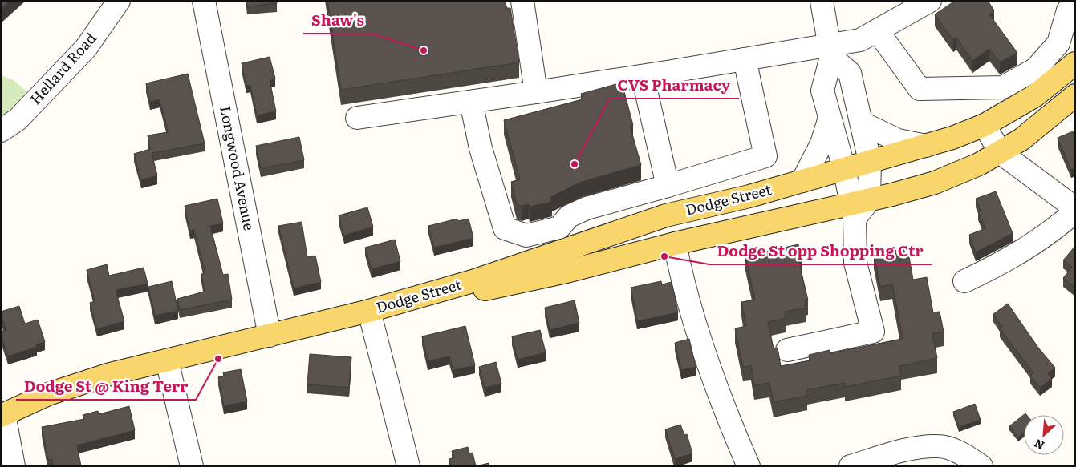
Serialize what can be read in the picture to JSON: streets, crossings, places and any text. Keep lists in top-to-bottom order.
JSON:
{
  "streets": {
    "main road": ["Dodge Street"],
    "street": ["Hellard Road", "Longwood Avenue"]
  },
  "crossings": [
    ["Longwood Avenue", "Dodge Street"]
  ],
  "places": [
    "Shaw's",
    "CVS Pharmacy",
    "Dodge St opp Shopping Ctr",
    "Dodge St @ King Terr"
  ],
  "north": "bottom left"
}
